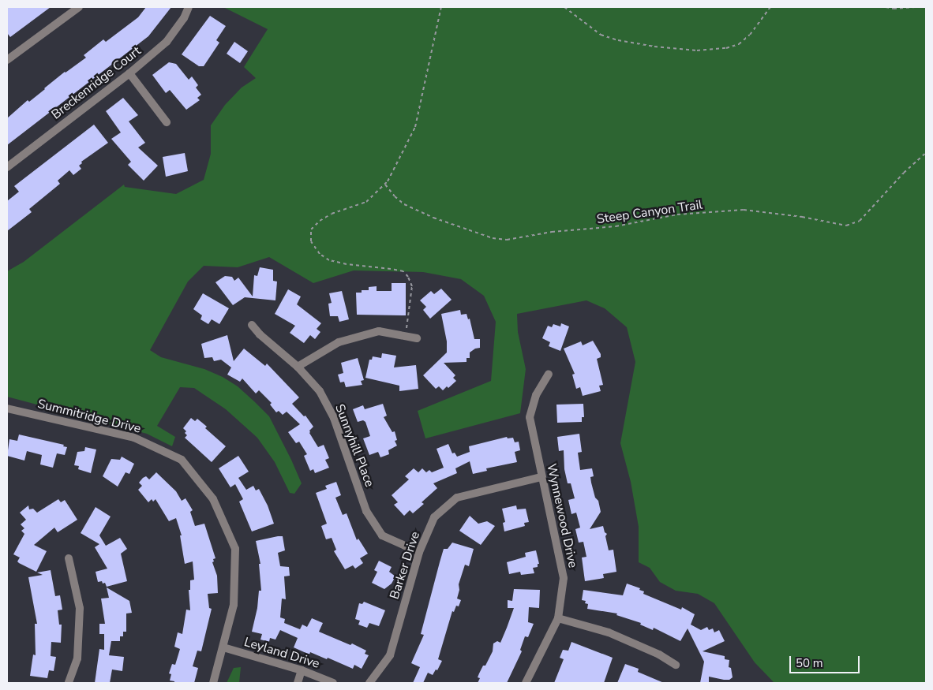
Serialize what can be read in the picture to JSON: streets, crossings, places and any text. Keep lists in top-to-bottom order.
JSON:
{
  "streets": {
    "street": [
      "Breckenridge Court",
      "Summitridge Drive",
      "Sunnyhill Place",
      "Wynnewood Drive",
      "Barker Drive",
      "Leyland Drive"
    ],
    "path": ["Steep Canyon Trail"]
  },
  "crossings": [
    ["Summitridge Drive", "Leyland Drive"],
    ["Sunnyhill Place", "Barker Drive"],
    ["Wynnewood Drive", "Barker Drive"]
  ],
  "scale_bar": "50 m"
}
